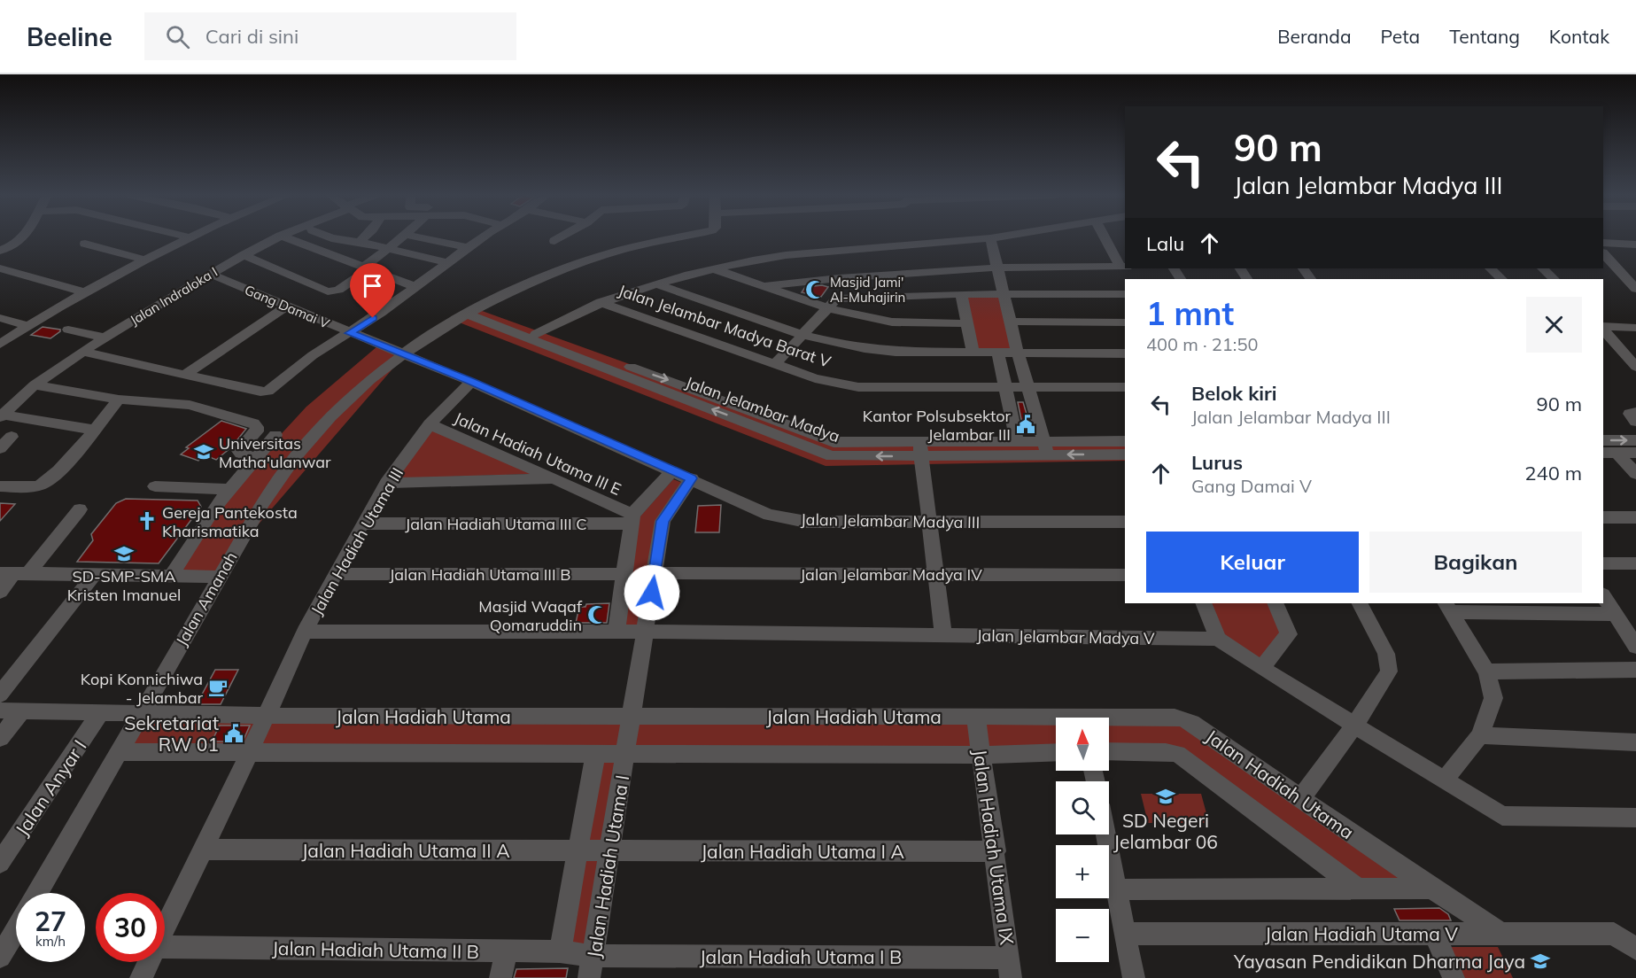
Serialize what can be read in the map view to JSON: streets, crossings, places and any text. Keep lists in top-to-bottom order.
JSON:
{
  "streets": {
    "street": [
      "Jalan Indraloka I",
      "Gang Damai V",
      "Jalan Jelambar Madya Barat V",
      "Jalan Jelambar Madya",
      "Jalan Hadiah Utama III E",
      "Jalan Jelambar Madya III",
      "Jalan Hadiah Utama III C",
      "Jalan Hadiah Utama III",
      "Jalan Hadiah Utama III B",
      "Jalan Jelambar Madya IV",
      "Jalan Amanah",
      "Jalan Jelambar Madya V",
      "Jalan Hadiah Utama",
      "Jalan Anyar I",
      "Jalan Hadiah Utama IX",
      "Jalan Hadiah Utama II A",
      "Jalan Hadiah Utama I A",
      "Jalan Hadiah Utama I",
      "Jalan Hadiah Utama V",
      "Jalan Hadiah Utama II B",
      "Jalan Hadiah Utama I B"
    ]
  },
  "crossings": [
    ["Jalan Indraloka I", "Gang Damai V"],
    ["Gang Damai V", "Jalan Jelambar Madya III"],
    ["Gang Damai V", "Jalan Amanah"],
    ["Jalan Jelambar Madya", "Jalan Amanah"],
    ["Jalan Hadiah Utama III E", "Jalan Hadiah Utama III C"],
    ["Jalan Hadiah Utama III E", "Jalan Hadiah Utama III"],
    ["Jalan Jelambar Madya III", "Jalan Hadiah Utama III"],
    ["Jalan Jelambar Madya III", "Jalan Amanah"],
    ["Jalan Jelambar Madya III", "Jalan Hadiah Utama I"],
    ["Jalan Hadiah Utama III C", "Jalan Hadiah Utama III"],
    ["Jalan Hadiah Utama III", "Jalan Hadiah Utama III B"],
    ["Jalan Hadiah Utama III", "Jalan Jelambar Madya V"],
    ["Jalan Hadiah Utama III", "Jalan Hadiah Utama"],
    ["Jalan Hadiah Utama III", "Jalan Hadiah Utama II A"],
    ["Jalan Jelambar Madya IV", "Jalan Hadiah Utama I"],
    ["Jalan Amanah", "Jalan Hadiah Utama"],
    ["Jalan Jelambar Madya V", "Jalan Hadiah Utama I"],
    ["Jalan Hadiah Utama", "Jalan Anyar I"],
    ["Jalan Hadiah Utama", "Jalan Hadiah Utama IX"],
    ["Jalan Hadiah Utama", "Jalan Hadiah Utama I"],
    ["Jalan Hadiah Utama", "Jalan Hadiah Utama V"],
    ["Jalan Hadiah Utama IX", "Jalan Hadiah Utama I A"],
    ["Jalan Hadiah Utama IX", "Jalan Hadiah Utama I B"],
    ["Jalan Hadiah Utama II A", "Jalan Hadiah Utama I A"],
    ["Jalan Hadiah Utama II A", "Jalan Hadiah Utama I"],
    ["Jalan Hadiah Utama I A", "Jalan Hadiah Utama I"],
    ["Jalan Hadiah Utama I", "Jalan Hadiah Utama II B"],
    ["Jalan Hadiah Utama I", "Jalan Hadiah Utama I B"],
    ["Jalan Hadiah Utama II B", "Jalan Hadiah Utama I B"]
  ],
  "places": {
    "mosque": ["Masjid Jami' Al-Muhajirin", "Masjid Waqaf Qomaruddin"],
    "public building": ["Kantor Polsubsektor Jelambar III", "Sekretariat RW 01"],
    "school or university": [
      "Universitas Matha'ulanwar",
      "SD-SMP-SMA Kristen Imanuel",
      "SD Negeri Jelambar 06",
      "Yayasan Pendidikan Dharma Jaya"
    ],
    "church": ["Gereja Pantekosta Kharismatika"],
    "cafe": ["Kopi Konnichiwa - Jelambar"]
  },
  "north": "top",
  "page": {
    "header": "Beeline",
    "search": "Cari di sini",
    "nav": [
      "Beranda",
      "Peta",
      "Tentang",
      "Kontak"
    ],
    "turn": ["90 m", "Jalan Jelambar Madya III"],
    "then": "Lalu",
    "heading": ["1 mnt", "400 m · 21:50"],
    "list": [
      {
        "name": "Belok kiri",
        "note": "Jalan Jelambar Madya III",
        "value": "90 m"
      },
      {
        "name": "Lurus",
        "note": "Gang Damai V",
        "value": "240 m"
      }
    ],
    "buttons": ["Keluar", "Bagikan"],
    "map_buttons": ["+", "−"],
    "speed": "27 km/h",
    "limit": "30"
  }
}
